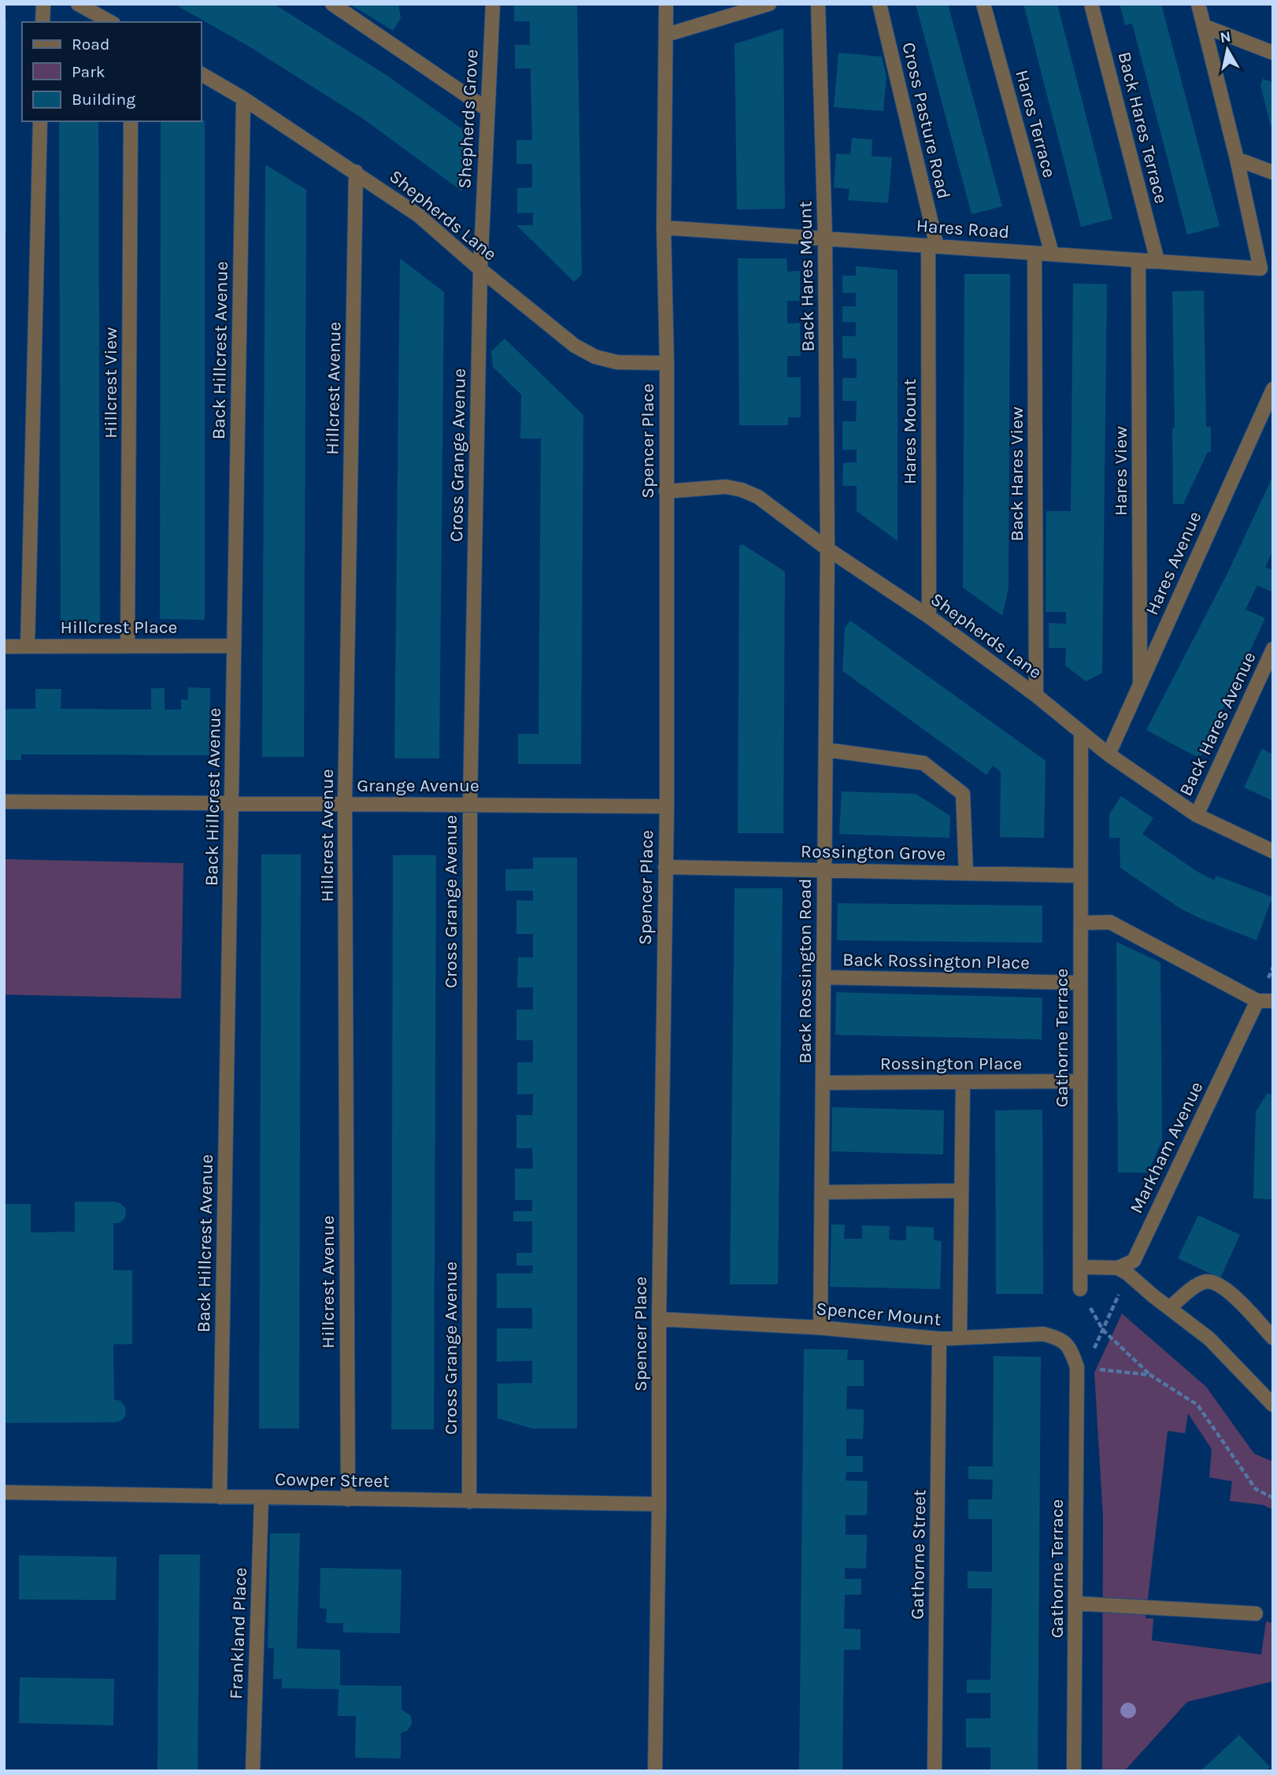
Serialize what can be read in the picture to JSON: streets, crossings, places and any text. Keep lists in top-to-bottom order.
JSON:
{
  "streets": {
    "street": [
      "Shepherds Grove",
      "Cross Pasture Road",
      "Hares Terrace",
      "Back Hares Terrace",
      "Shepherds Lane",
      "Hares Road",
      "Back Hares Mount",
      "Back Hillcrest Avenue",
      "Hillcrest View",
      "Hillcrest Avenue",
      "Hares Mount",
      "Spencer Place",
      "Cross Grange Avenue",
      "Hares View",
      "Back Hares View",
      "Hares Avenue",
      "Hillcrest Place",
      "Back Hares Avenue",
      "Grange Avenue",
      "Rossington Grove",
      "Back Rossington Place",
      "Back Rossington Road",
      "Gathorne Terrace",
      "Rossington Place",
      "Markham Avenue",
      "Spencer Mount",
      "Cowper Street",
      "Gathorne Street",
      "Frankland Place"
    ]
  },
  "crossings": [
    ["Shepherds Grove", "Shepherds Lane"],
    ["Shepherds Grove", "Cross Grange Avenue"],
    ["Cross Pasture Road", "Hares Road"],
    ["Cross Pasture Road", "Hares Mount"],
    ["Hares Terrace", "Hares Road"],
    ["Back Hares Terrace", "Hares Road"],
    ["Shepherds Lane", "Back Hares Mount"],
    ["Shepherds Lane", "Back Hillcrest Avenue"],
    ["Shepherds Lane", "Hillcrest Avenue"],
    ["Shepherds Lane", "Hares Mount"],
    ["Shepherds Lane", "Spencer Place"],
    ["Shepherds Lane", "Cross Grange Avenue"],
    ["Shepherds Lane", "Back Hares View"],
    ["Shepherds Lane", "Hares Avenue"],
    ["Shepherds Lane", "Back Hares Avenue"],
    ["Shepherds Lane", "Back Rossington Road"],
    ["Shepherds Lane", "Gathorne Terrace"],
    ["Hares Road", "Back Hares Mount"],
    ["Hares Road", "Hares Mount"],
    ["Hares Road", "Spencer Place"],
    ["Hares Road", "Hares View"],
    ["Hares Road", "Back Hares View"],
    ["Back Hares Mount", "Back Rossington Road"],
    ["Back Hillcrest Avenue", "Hillcrest Place"],
    ["Back Hillcrest Avenue", "Grange Avenue"],
    ["Back Hillcrest Avenue", "Cowper Street"],
    ["Hillcrest View", "Hillcrest Place"],
    ["Hillcrest Avenue", "Grange Avenue"],
    ["Hillcrest Avenue", "Cowper Street"],
    ["Spencer Place", "Grange Avenue"],
    ["Spencer Place", "Rossington Grove"],
    ["Spencer Place", "Spencer Mount"],
    ["Spencer Place", "Cowper Street"],
    ["Cross Grange Avenue", "Grange Avenue"],
    ["Cross Grange Avenue", "Cowper Street"],
    ["Hares View", "Hares Avenue"],
    ["Rossington Grove", "Back Rossington Road"],
    ["Rossington Grove", "Gathorne Terrace"],
    ["Back Rossington Place", "Back Rossington Road"],
    ["Back Rossington Place", "Gathorne Terrace"],
    ["Back Rossington Road", "Rossington Place"],
    ["Back Rossington Road", "Spencer Mount"],
    ["Gathorne Terrace", "Rossington Place"],
    ["Gathorne Terrace", "Spencer Mount"],
    ["Spencer Mount", "Gathorne Street"],
    ["Cowper Street", "Frankland Place"]
  ],
  "legend": ["Road", "Park", "Building"],
  "north": "top"
}
